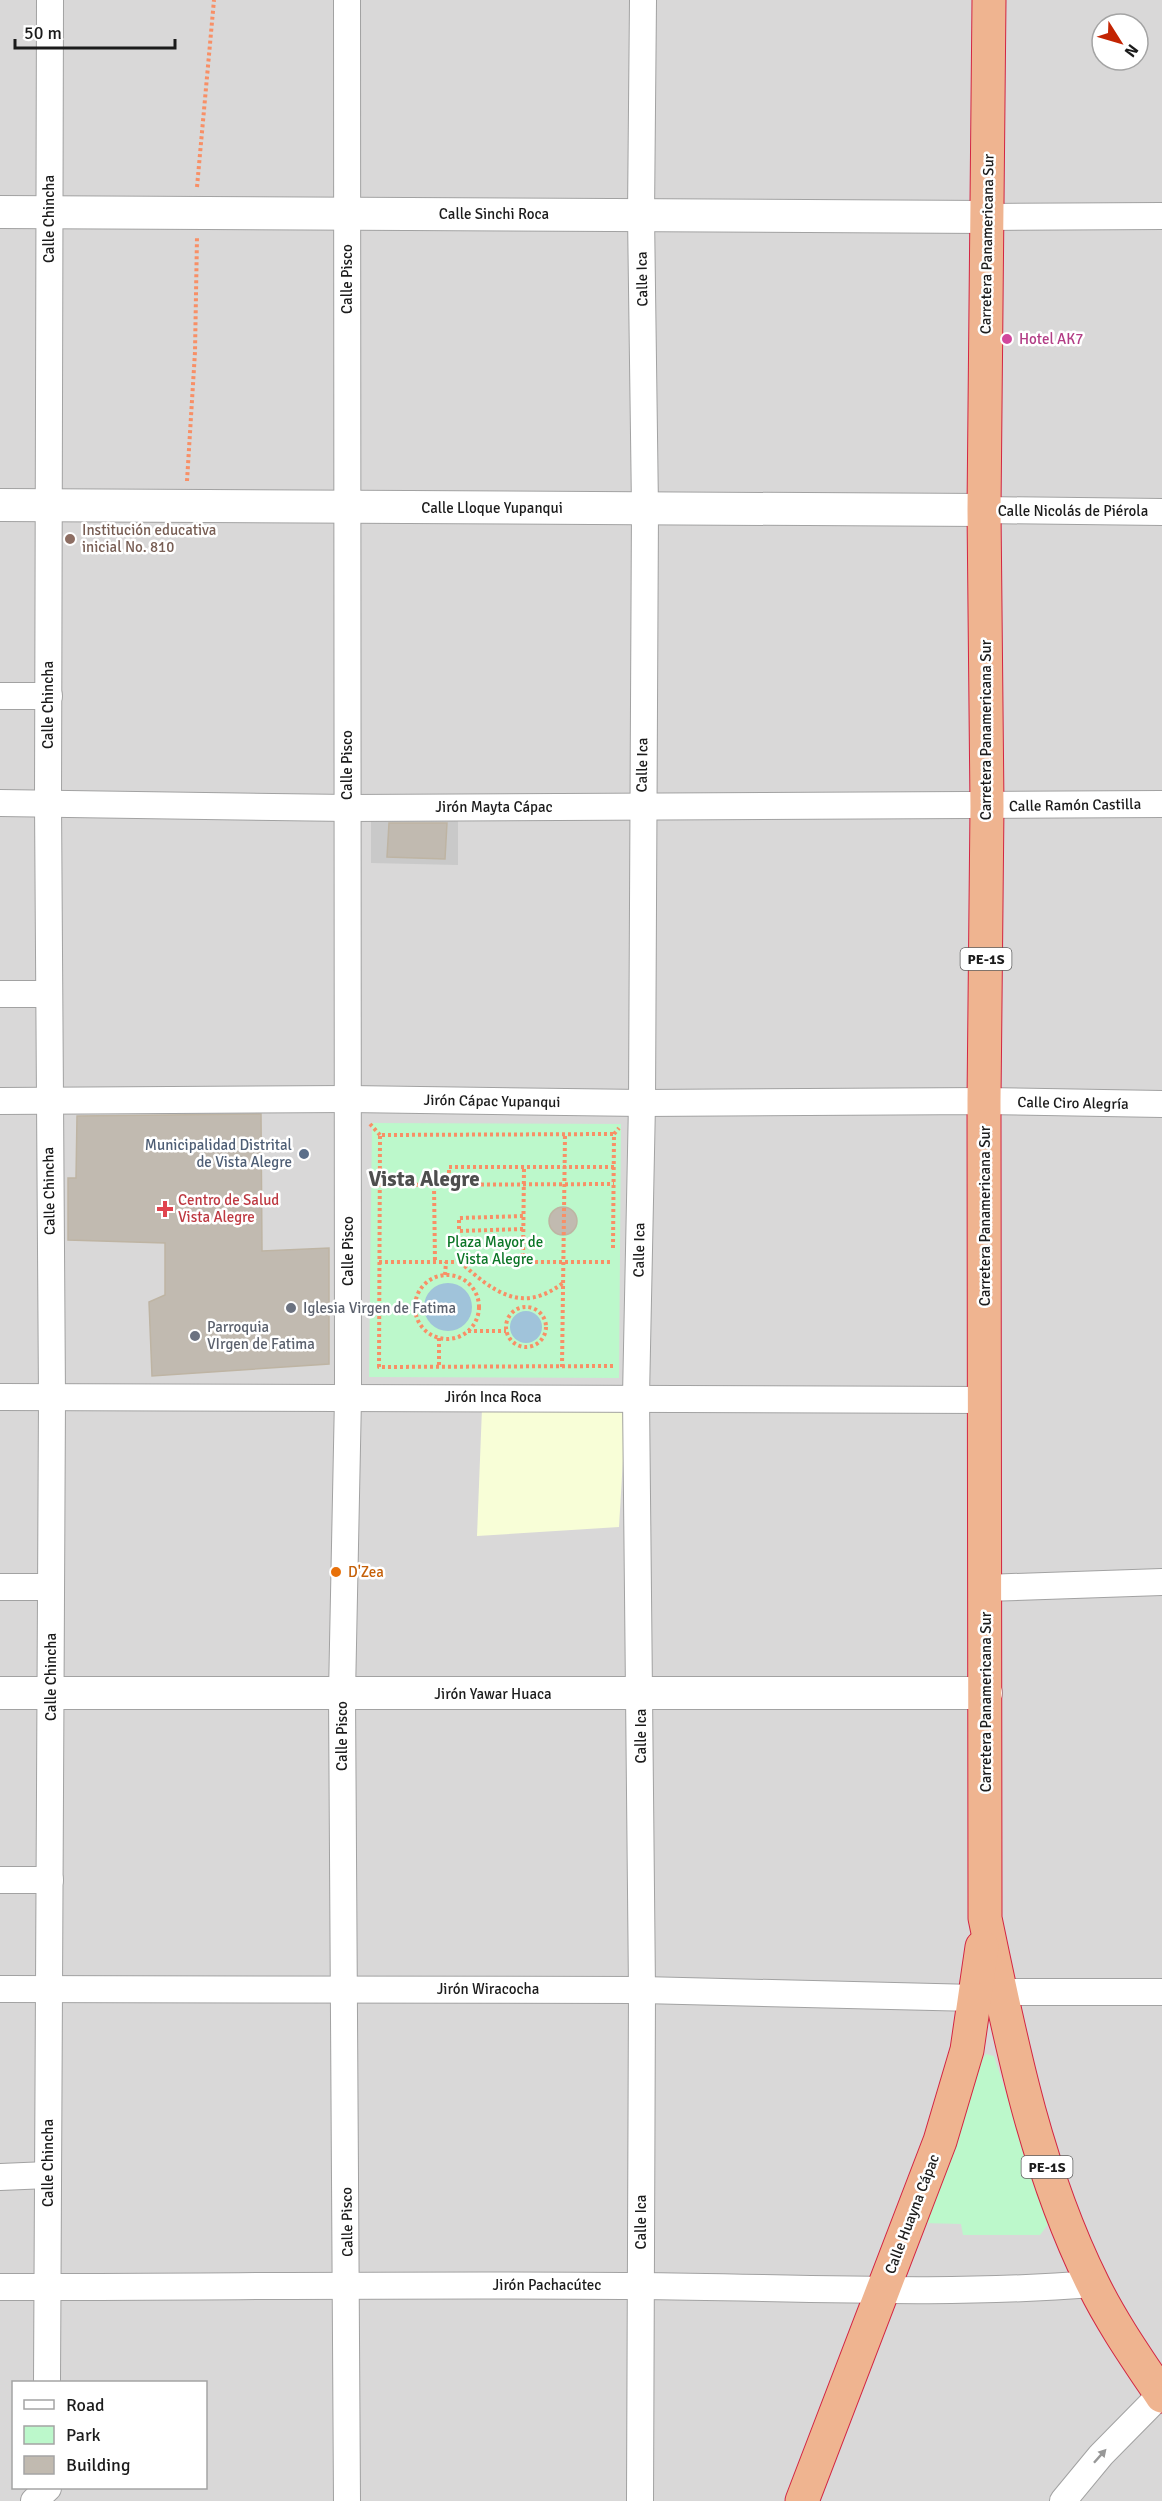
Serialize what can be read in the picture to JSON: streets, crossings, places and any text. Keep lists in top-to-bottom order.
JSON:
{
  "streets": {
    "highway": ["Carretera Panamericana Sur", "PE-1S", "Calle Huayna Cápac"],
    "street": [
      "Calle Sinchi Roca",
      "Calle Chincha",
      "Calle Pisco",
      "Calle Ica",
      "Calle Lloque Yupanqui",
      "Calle Nicolás de Piérola",
      "Calle Ramón Castilla",
      "Jirón Mayta Cápac",
      "Jirón Cápac Yupanqui",
      "Calle Ciro Alegría",
      "Jirón Inca Roca",
      "Jirón Yawar Huaca",
      "Jirón Wiracocha",
      "Jirón Pachacútec"
    ]
  },
  "crossings": [
    ["Calle Sinchi Roca", "Calle Chincha"],
    ["Calle Sinchi Roca", "Carretera Panamericana Sur"],
    ["Calle Sinchi Roca", "Calle Pisco"],
    ["Calle Sinchi Roca", "Calle Ica"],
    ["Calle Chincha", "Calle Lloque Yupanqui"],
    ["Calle Chincha", "Jirón Mayta Cápac"],
    ["Calle Chincha", "Jirón Cápac Yupanqui"],
    ["Calle Chincha", "Jirón Inca Roca"],
    ["Calle Chincha", "Jirón Yawar Huaca"],
    ["Calle Chincha", "Jirón Wiracocha"],
    ["Calle Chincha", "Jirón Pachacútec"],
    ["Carretera Panamericana Sur", "Calle Lloque Yupanqui"],
    ["Carretera Panamericana Sur", "Calle Nicolás de Piérola"],
    ["Carretera Panamericana Sur", "Calle Ramón Castilla"],
    ["Carretera Panamericana Sur", "Jirón Mayta Cápac"],
    ["Carretera Panamericana Sur", "Jirón Cápac Yupanqui"],
    ["Carretera Panamericana Sur", "Calle Ciro Alegría"],
    ["Carretera Panamericana Sur", "Jirón Inca Roca"],
    ["Carretera Panamericana Sur", "Jirón Yawar Huaca"],
    ["Carretera Panamericana Sur", "Calle Huayna Cápac"],
    ["Calle Pisco", "Calle Lloque Yupanqui"],
    ["Calle Pisco", "Jirón Mayta Cápac"],
    ["Calle Pisco", "Jirón Cápac Yupanqui"],
    ["Calle Pisco", "Jirón Inca Roca"],
    ["Calle Pisco", "Jirón Yawar Huaca"],
    ["Calle Pisco", "Jirón Wiracocha"],
    ["Calle Pisco", "Jirón Pachacútec"],
    ["Calle Ica", "Calle Lloque Yupanqui"],
    ["Calle Ica", "Jirón Mayta Cápac"],
    ["Calle Ica", "Jirón Cápac Yupanqui"],
    ["Calle Ica", "Jirón Inca Roca"],
    ["Calle Ica", "Jirón Yawar Huaca"],
    ["Calle Ica", "Jirón Wiracocha"],
    ["Calle Ica", "Jirón Pachacútec"],
    ["Calle Lloque Yupanqui", "Calle Nicolás de Piérola"],
    ["Calle Ramón Castilla", "Jirón Mayta Cápac"],
    ["PE-1S", "Jirón Wiracocha"],
    ["PE-1S", "Calle Huayna Cápac"],
    ["PE-1S", "Jirón Pachacútec"],
    ["Jirón Cápac Yupanqui", "Calle Ciro Alegría"],
    ["Jirón Wiracocha", "Calle Huayna Cápac"],
    ["Calle Huayna Cápac", "Jirón Pachacútec"]
  ],
  "districts": ["Vista Alegre"],
  "parks": ["Plaza Mayor de Vista Alegre"],
  "places": {
    "other": [
      "Hotel AK7",
      "Institución educativa inicial No. 810",
      "Municipalidad Distrital de Vista Alegre",
      "Iglesia Virgen de Fatima",
      "Parroquia VIrgen de Fatima",
      "D'Zea"
    ],
    "health": ["Centro de Salud Vista Alegre"]
  },
  "legend": ["Road", "Park", "Building"],
  "scale_bar": "50 m",
  "north": "bottom right"
}
